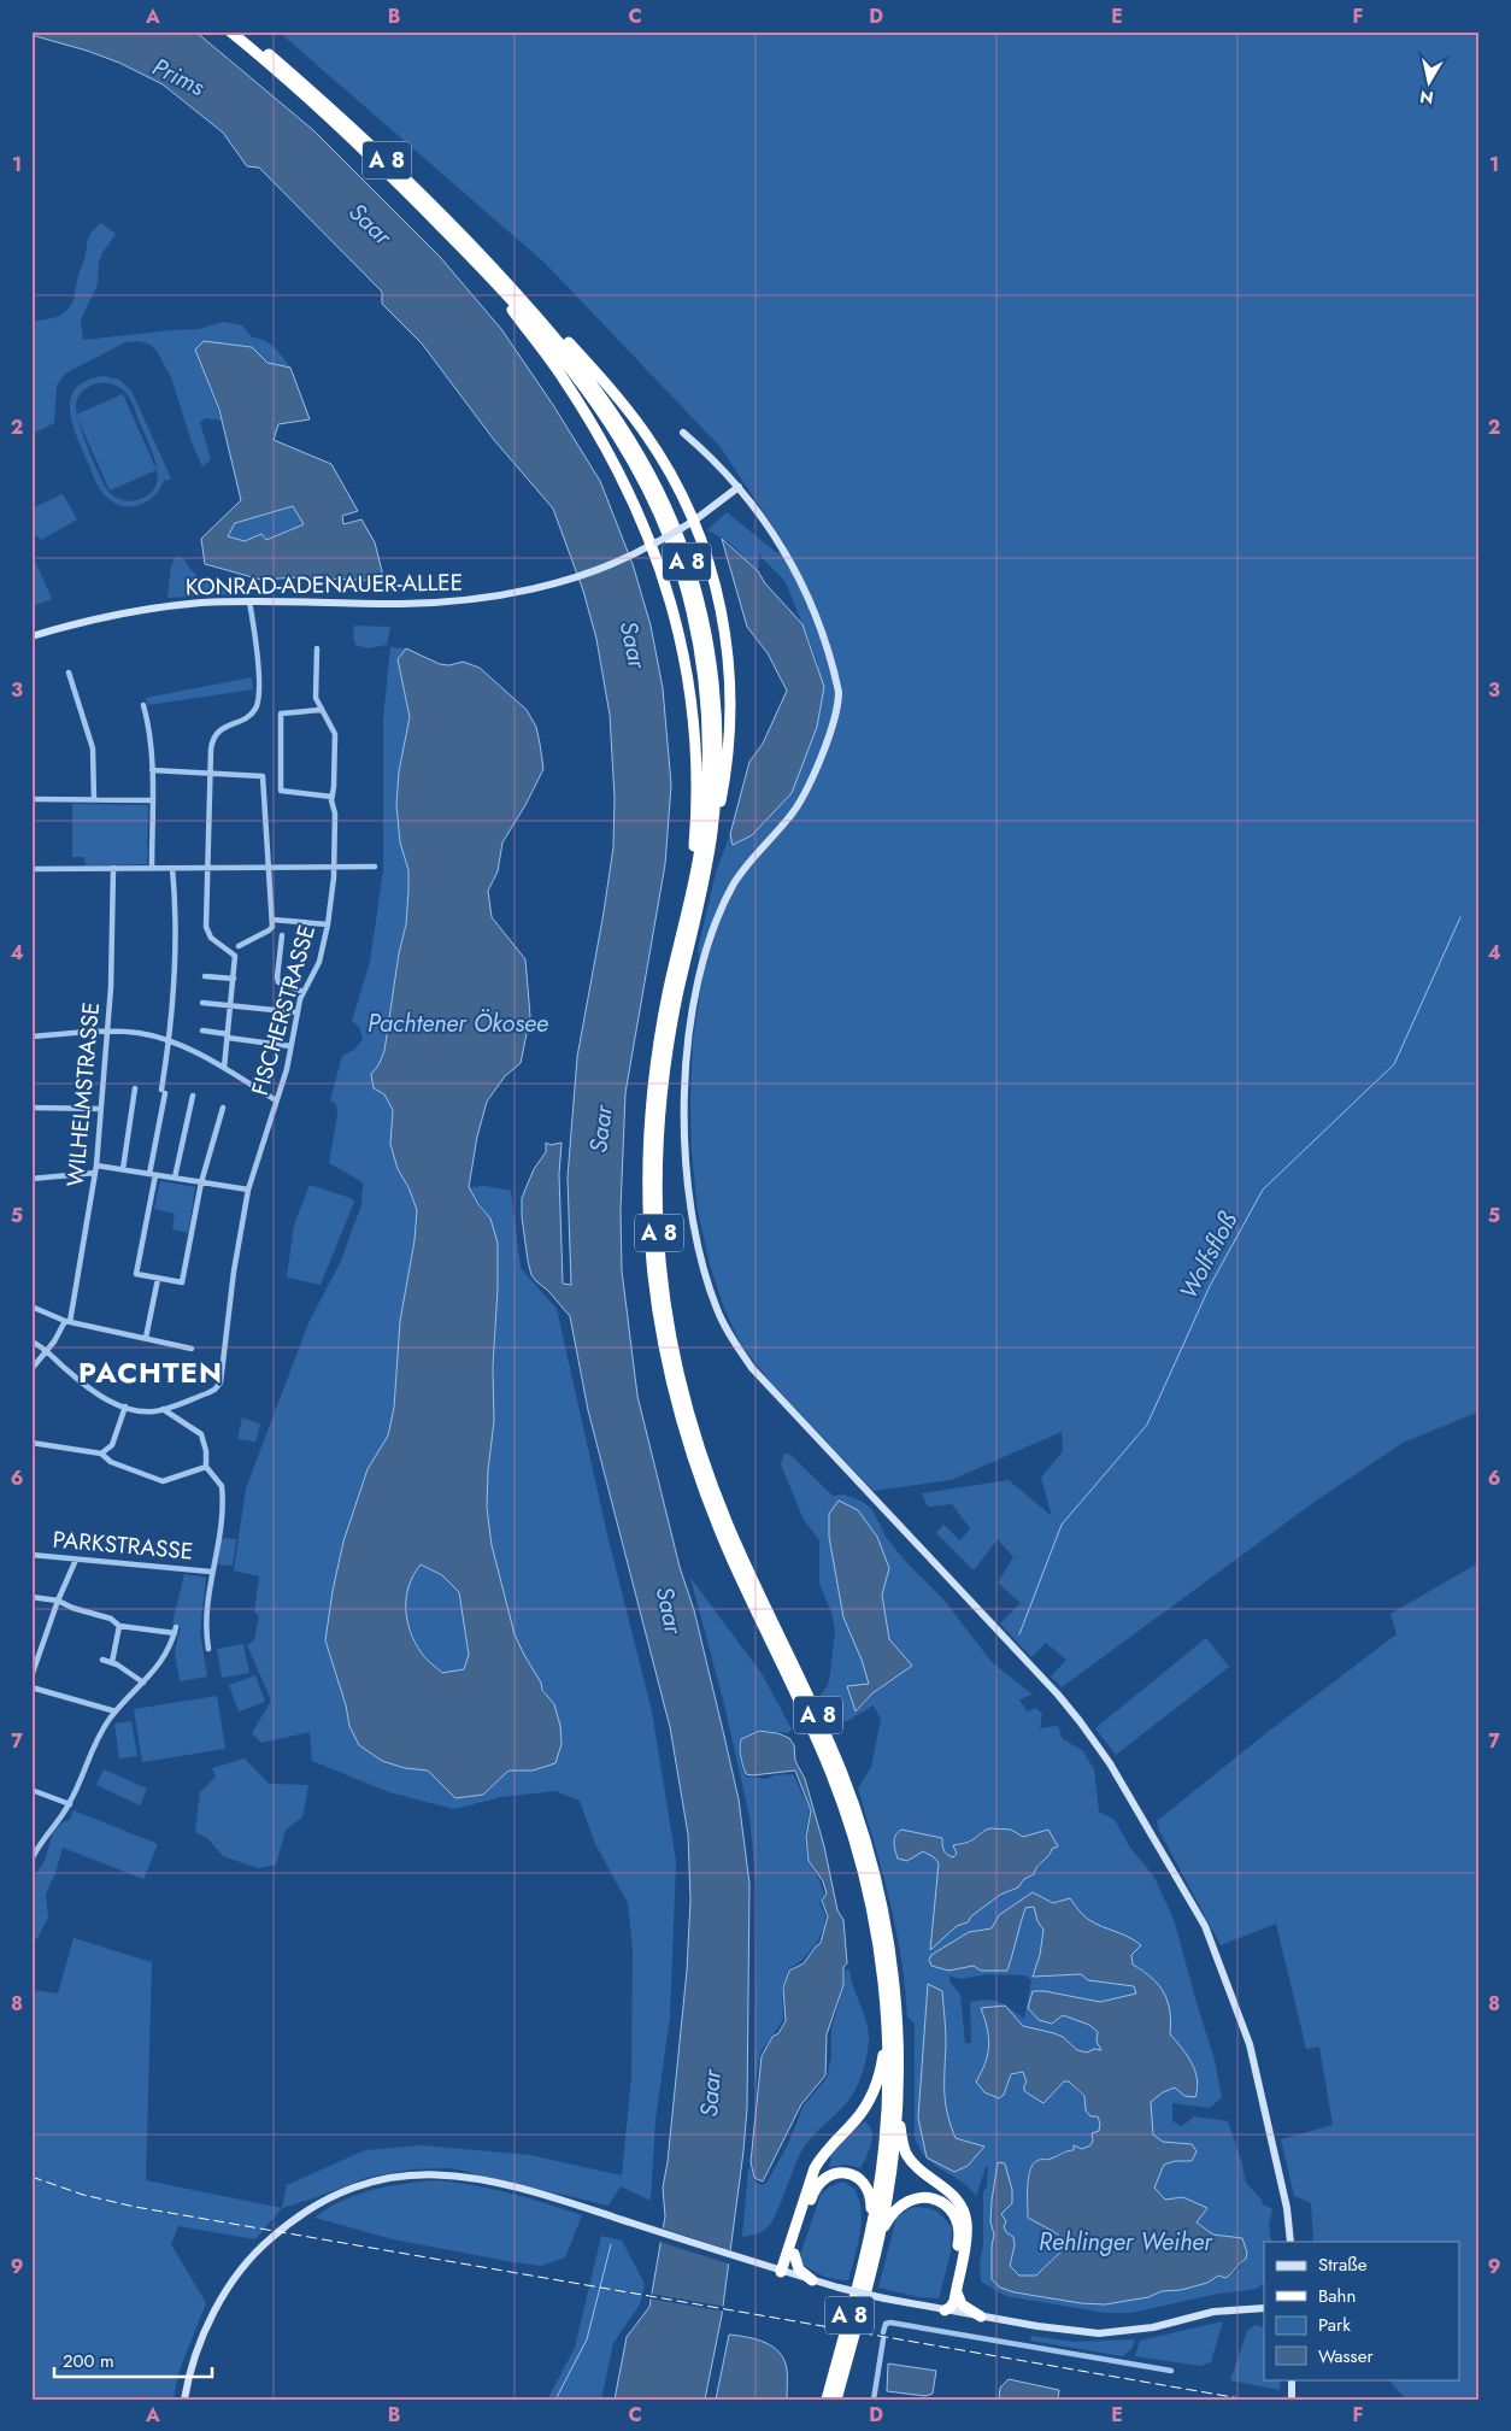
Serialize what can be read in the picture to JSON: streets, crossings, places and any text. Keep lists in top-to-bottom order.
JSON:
{
  "streets": {
    "highway": ["A 8"],
    "main road": ["KONRAD-ADENAUER-ALLEE"],
    "street": ["FISCHERSTRASSE", "WILHELMSTRASSE", "PARKSTRASSE"]
  },
  "districts": ["PACHTEN"],
  "water": [
    "Prims",
    "Saar",
    "Pachtener Ökosee",
    "Wolfsfloß",
    "Rehlinger Weiher"
  ],
  "legend": [
    "Straße",
    "Bahn",
    "Park",
    "Wasser"
  ],
  "scale_bar": "200 m",
  "north": "bottom",
  "grid": {
    "columns": [
      "A",
      "B",
      "C",
      "D",
      "E",
      "F"
    ],
    "rows": [
      "1",
      "2",
      "3",
      "4",
      "5",
      "6",
      "7",
      "8",
      "9"
    ]
  }
}
